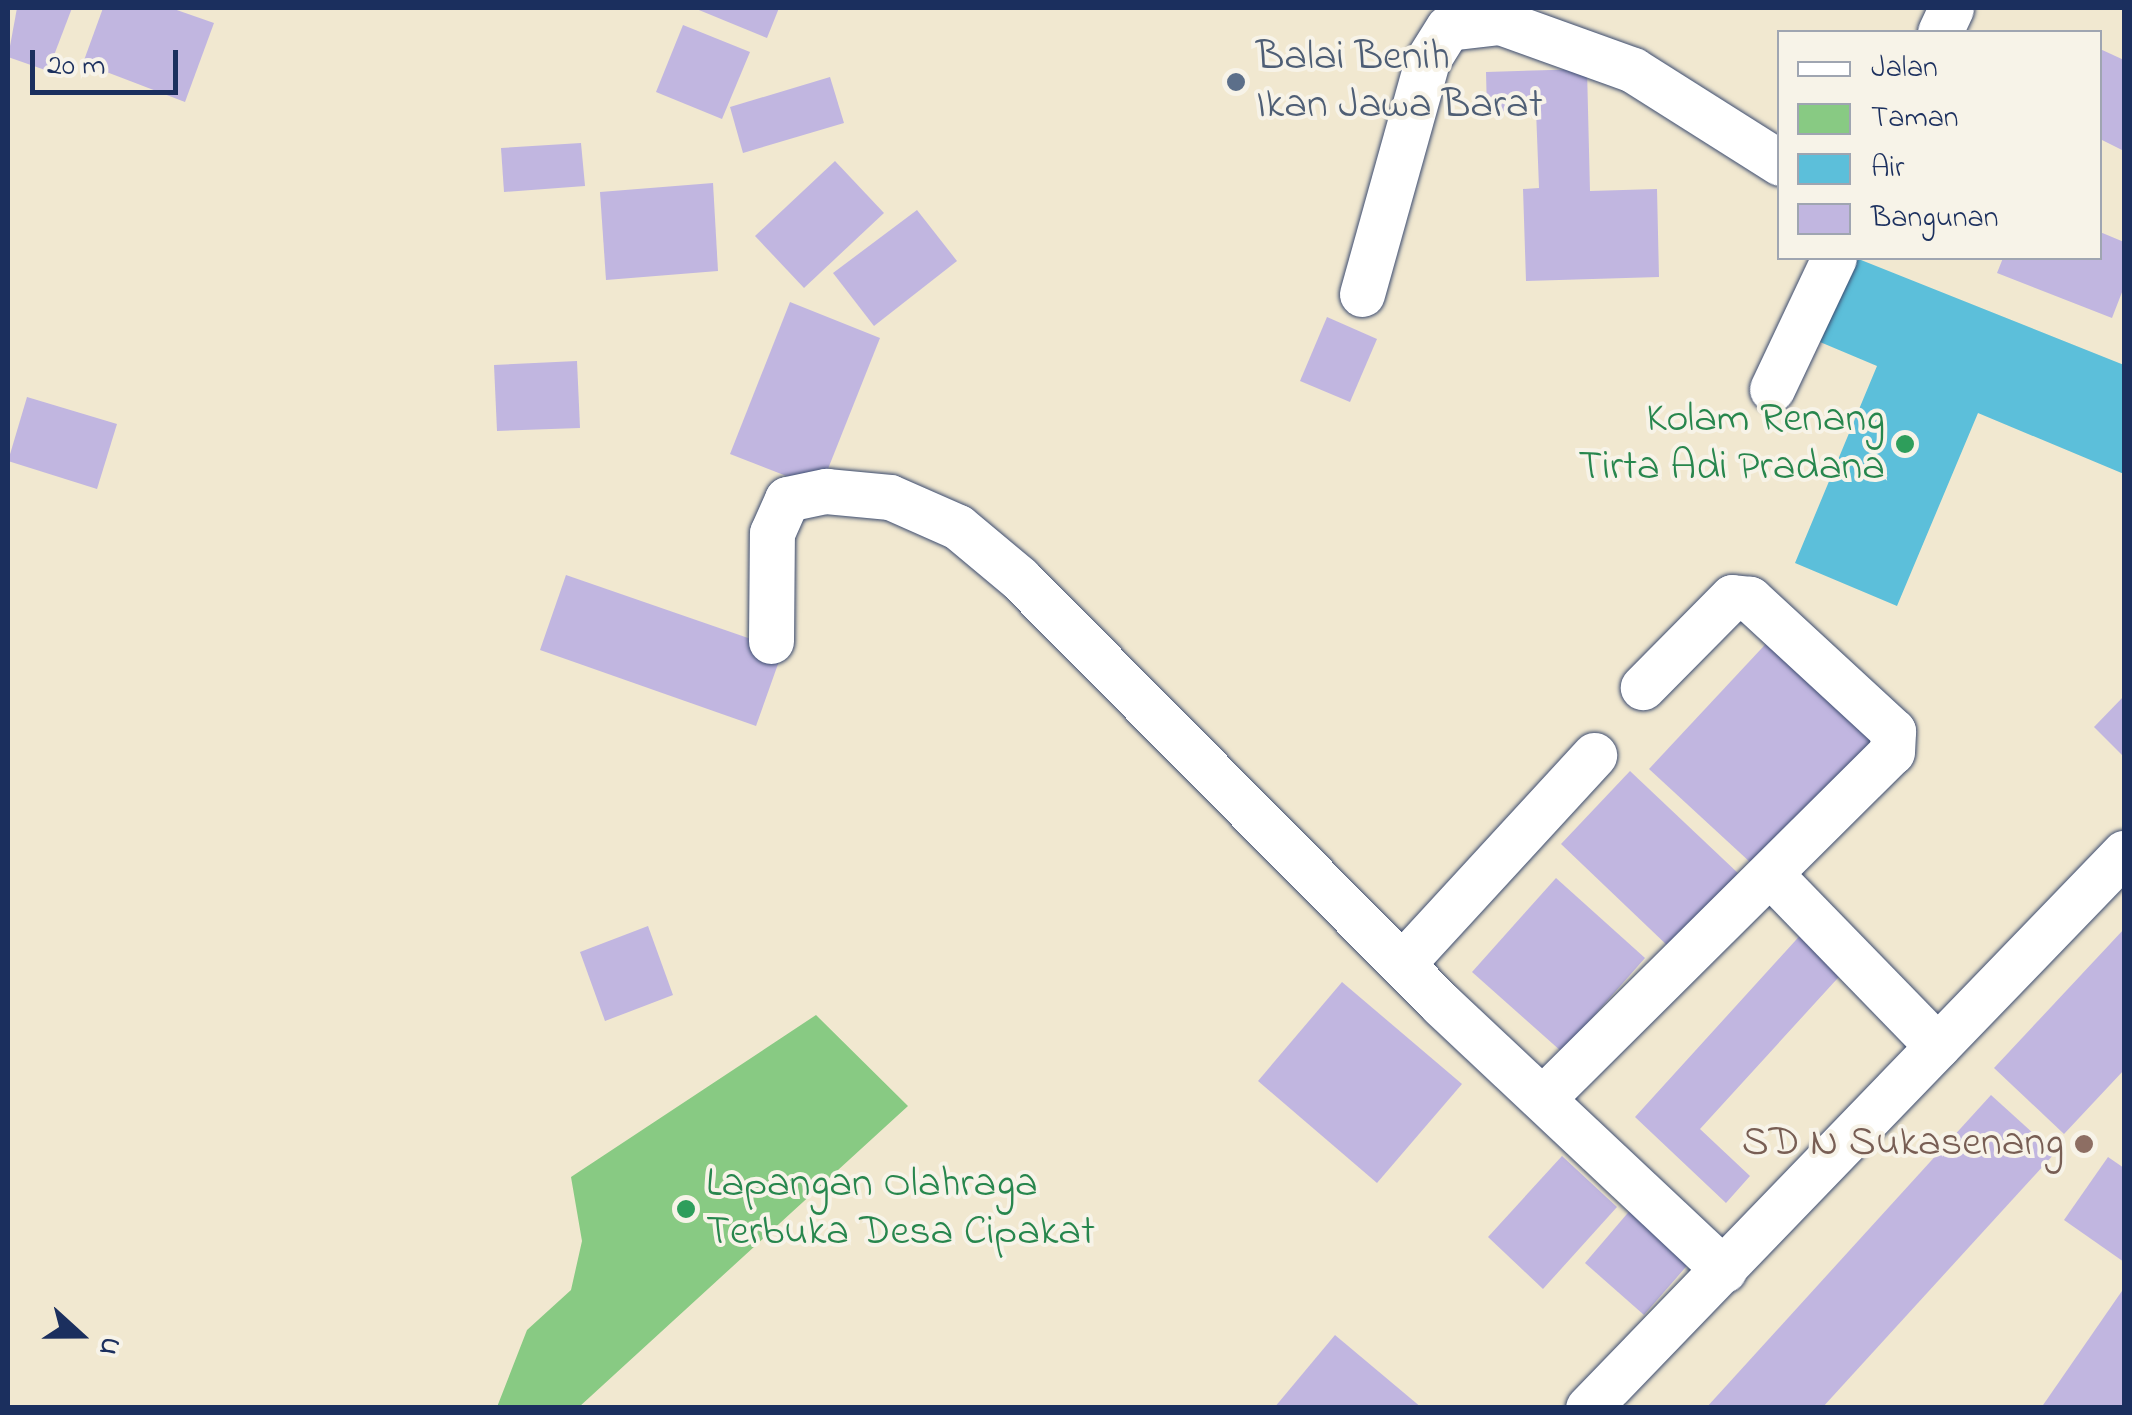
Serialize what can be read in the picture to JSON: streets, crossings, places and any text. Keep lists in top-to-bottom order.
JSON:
{
  "places": [
    "Balai Benih Ikan Jawa Barat",
    "Kolam Renang Tirta Adi Pradana",
    "SD N Sukasenang",
    "Lapangan Olahraga Terbuka Desa Cipakat"
  ],
  "legend": [
    "Jalan",
    "Taman",
    "Air",
    "Bangunan"
  ],
  "scale_bar": "20 m",
  "north": "right"
}
